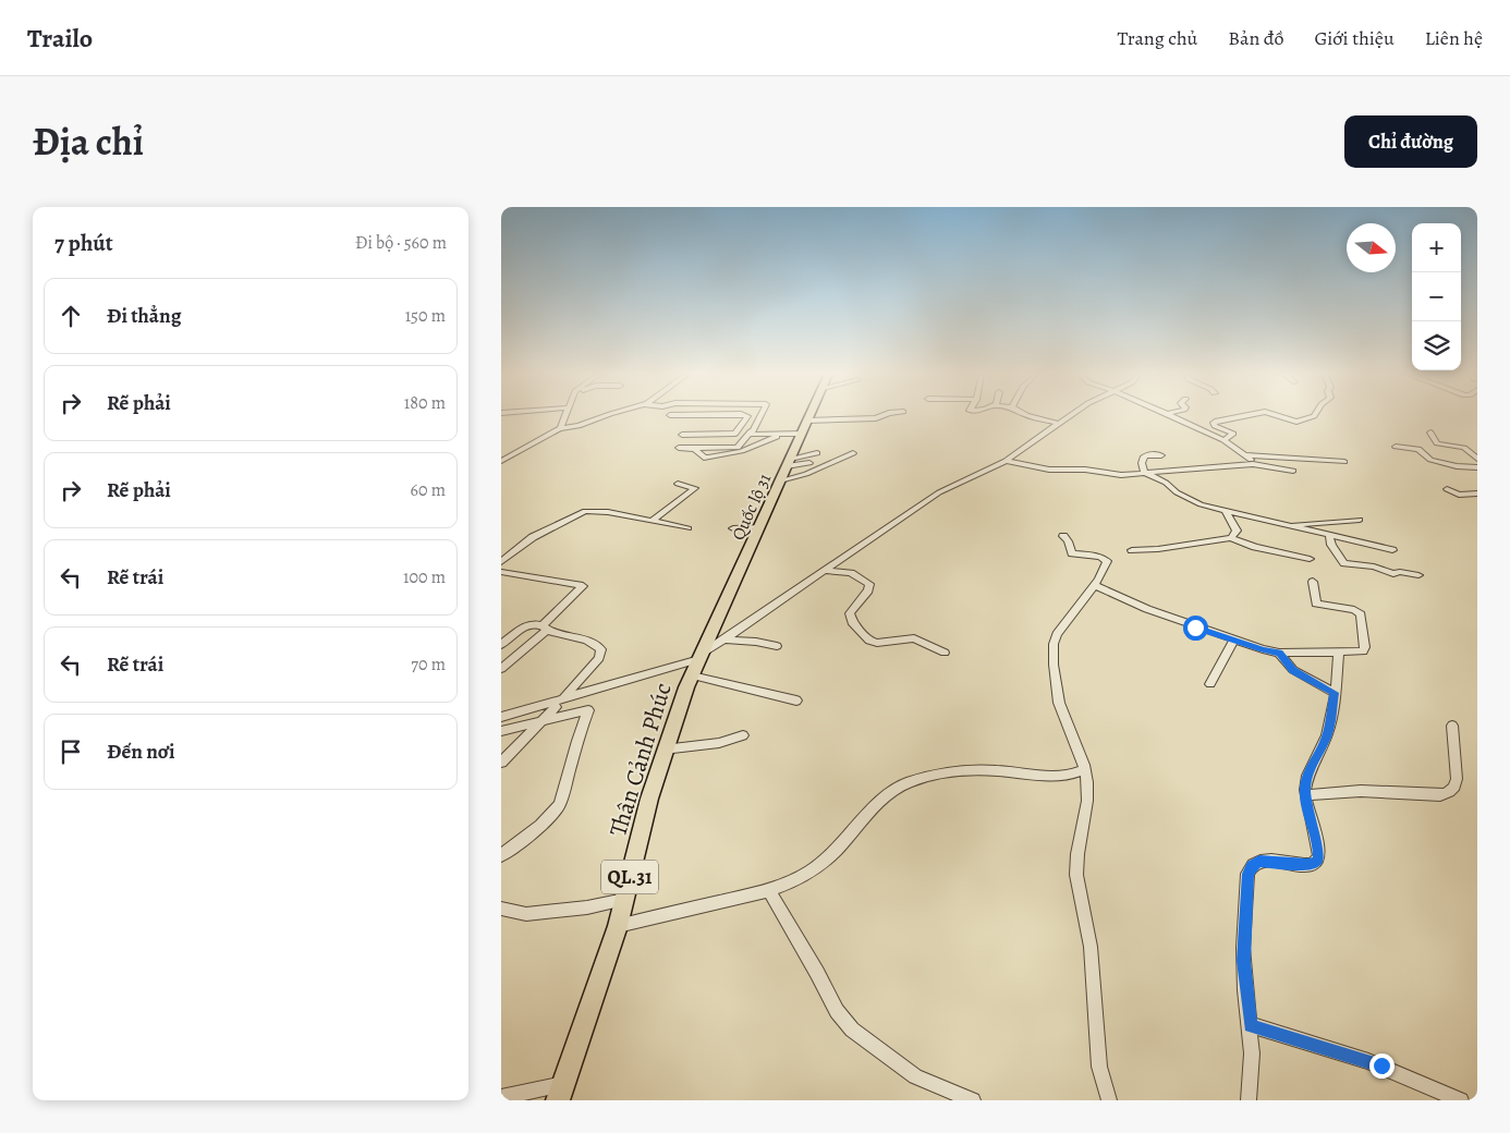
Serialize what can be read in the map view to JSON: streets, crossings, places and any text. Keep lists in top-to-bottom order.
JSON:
{
  "streets": {
    "highway": ["Quốc lộ 31", "Thân Cảnh Phúc", "QL.31"]
  },
  "crossings": [
    ["Quốc lộ 31", "Thân Cảnh Phúc"]
  ],
  "north": "right",
  "page": {
    "header": "Trailo",
    "nav": [
      "Trang chủ",
      "Bản đồ",
      "Giới thiệu",
      "Liên hệ"
    ],
    "title": "Địa chỉ",
    "buttons": "Chỉ đường",
    "heading": ["7 phút", "Đi bộ · 560 m"],
    "map_buttons": ["+", "−"],
    "list": [
      ["Đi thẳng", "150 m"],
      ["Rẽ phải", "180 m"],
      ["Rẽ phải", "60 m"],
      ["Rẽ trái", "100 m"],
      ["Rẽ trái", "70 m"],
      "Đến nơi"
    ]
  }
}
